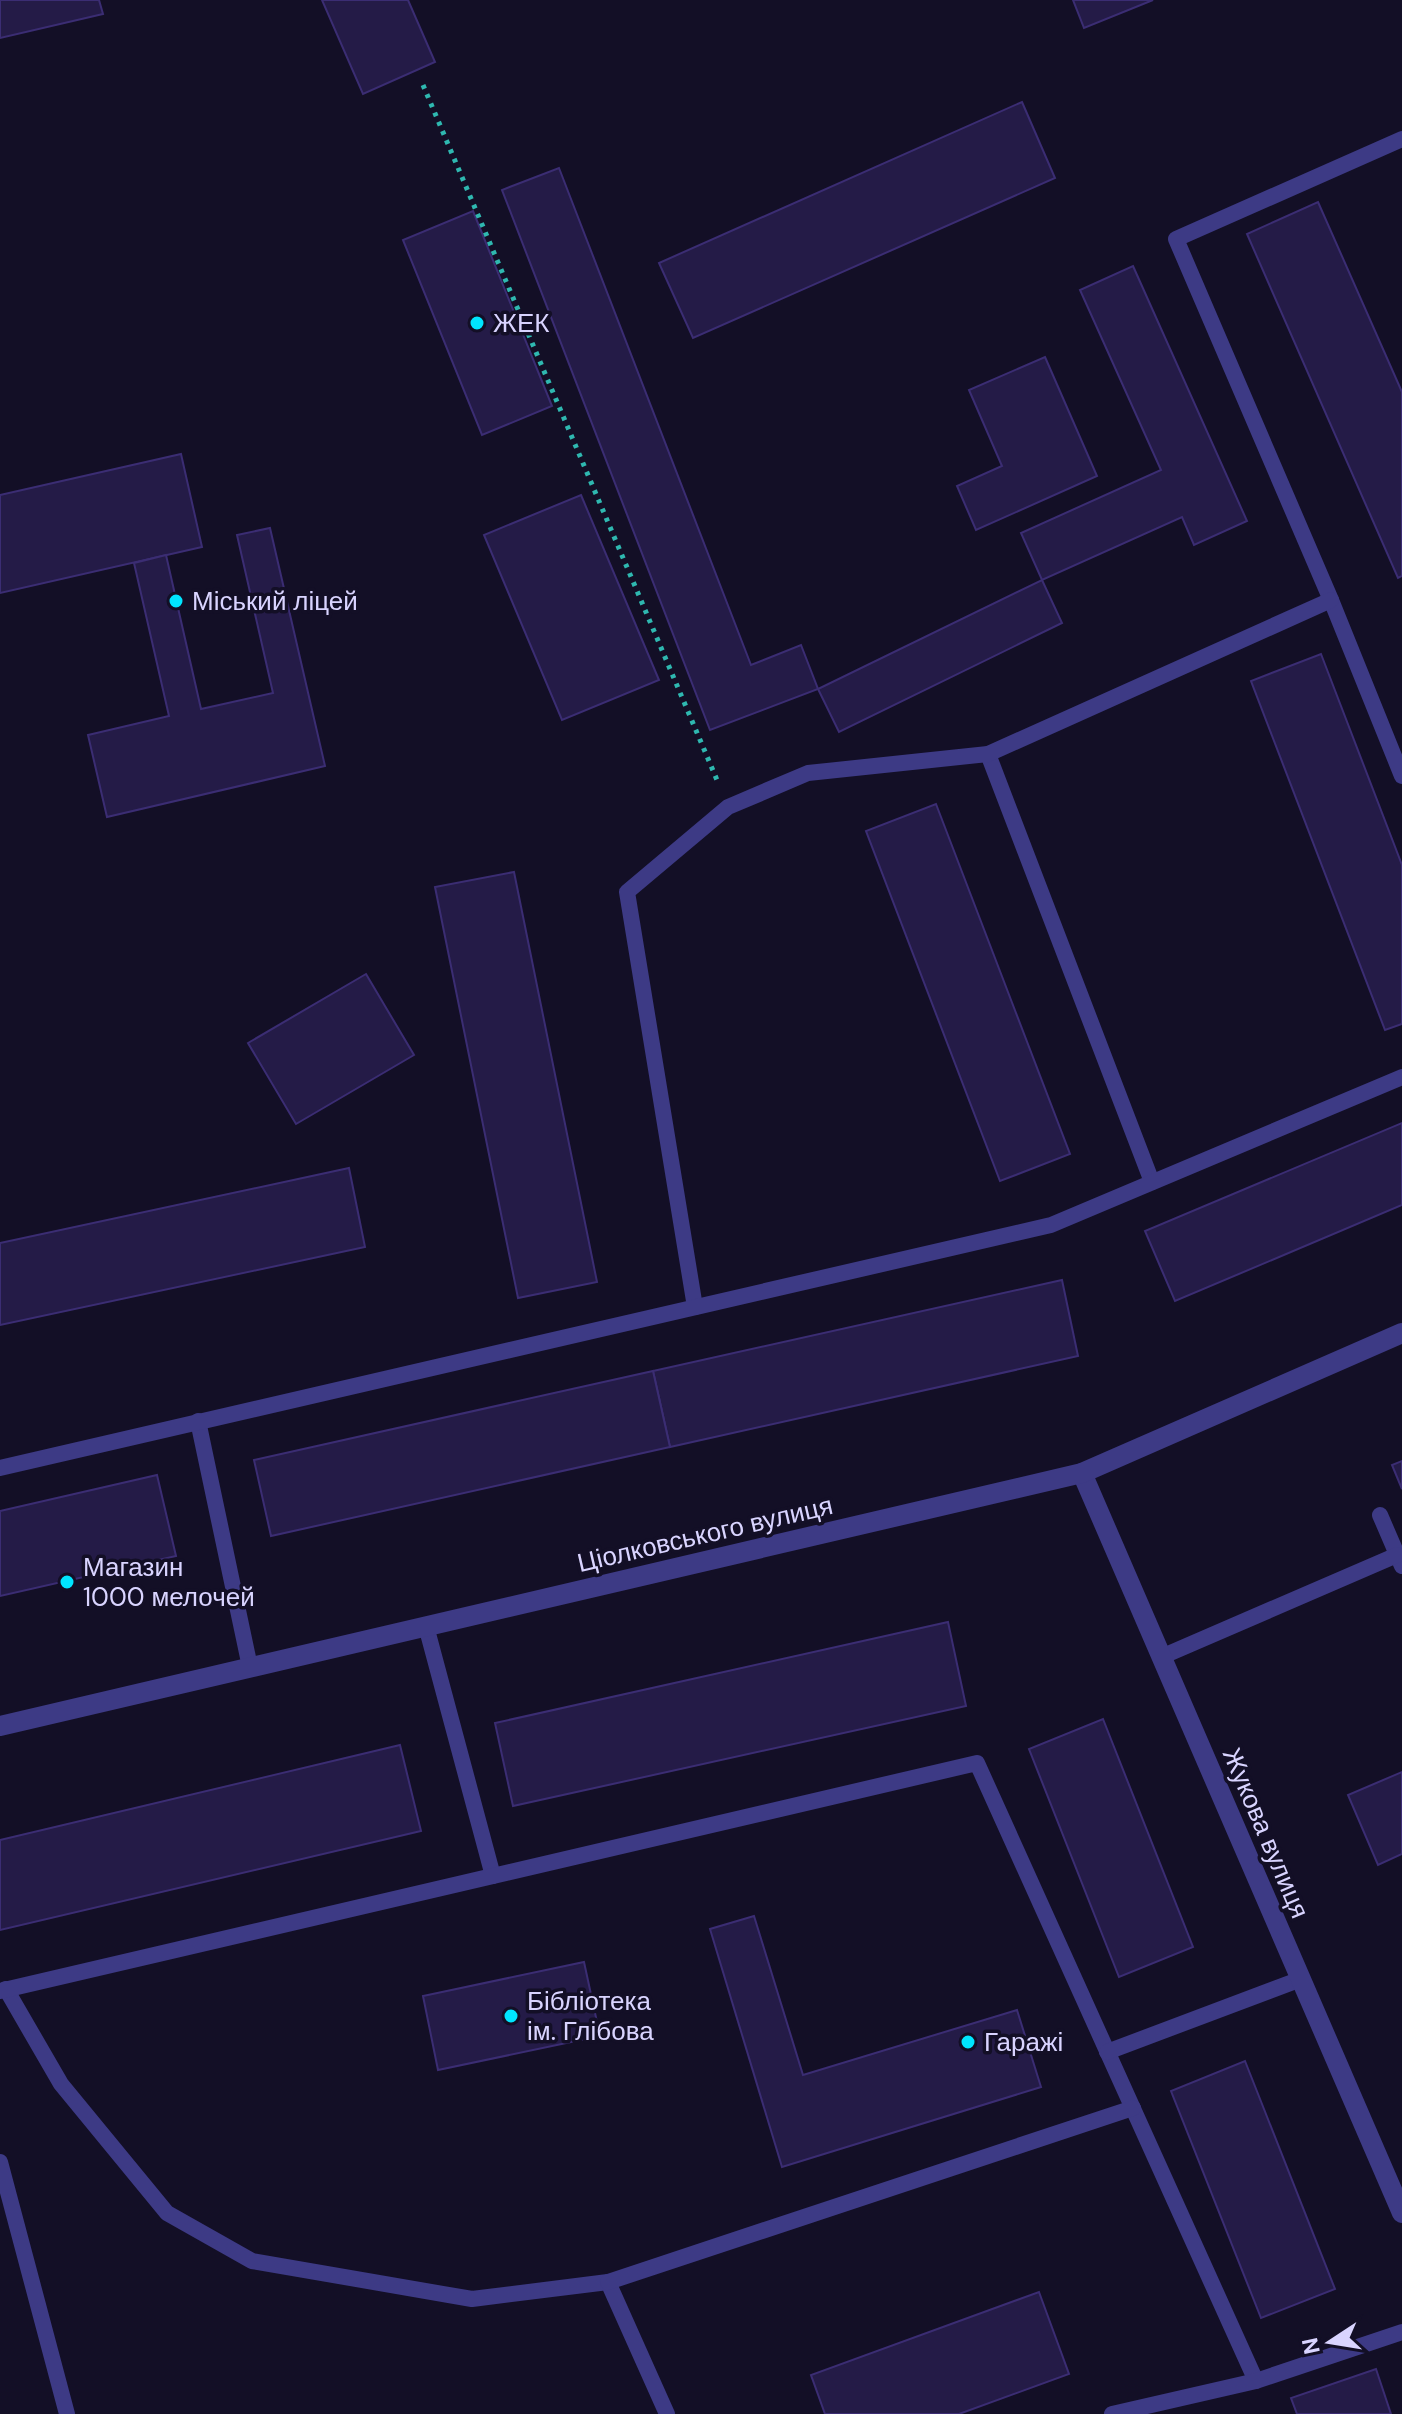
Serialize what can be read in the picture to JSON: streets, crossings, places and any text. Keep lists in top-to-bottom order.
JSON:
{
  "streets": {
    "street": ["Ціолковського вулиця", "Жукова вулиця"]
  },
  "crossings": [
    ["Ціолковського вулиця", "Жукова вулиця"]
  ],
  "places": [
    "ЖЕК",
    "Міський ліцей",
    "Магазин 1000 мелочей",
    "Бібліотека ім. Глібова",
    "Гаражі"
  ],
  "north": "left"
}
